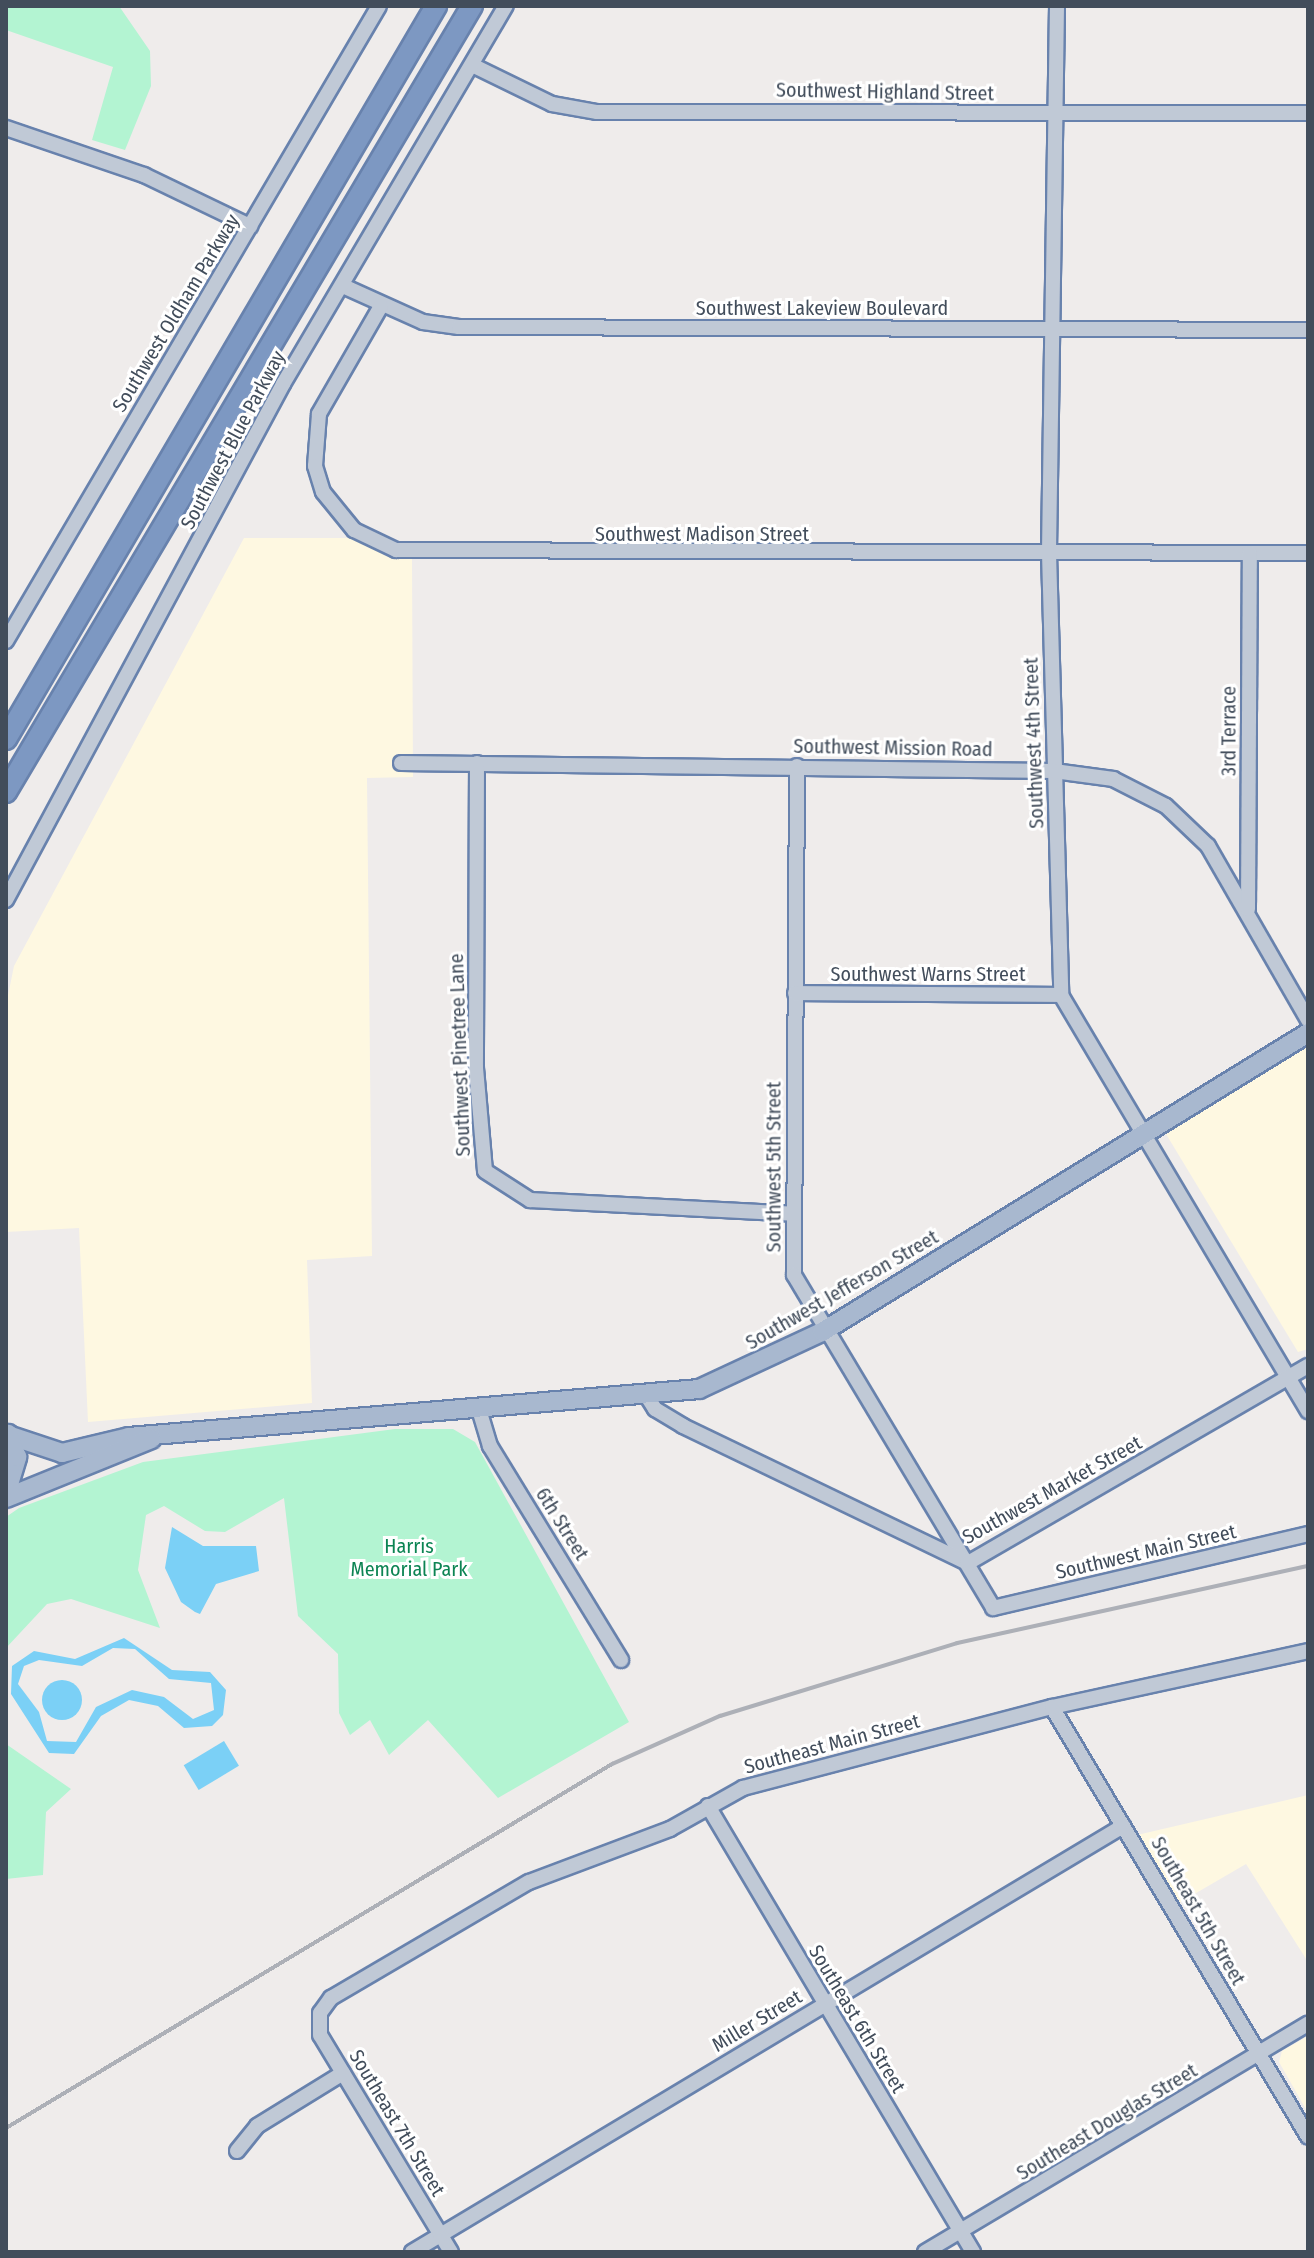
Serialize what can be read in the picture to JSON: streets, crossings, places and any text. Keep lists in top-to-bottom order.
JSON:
{
  "streets": {
    "main road": ["Southwest Jefferson Street"],
    "street": [
      "Southwest Highland Street",
      "Southwest Lakeview Boulevard",
      "Southwest Oldham Parkway",
      "Southwest Blue Parkway",
      "Southwest Madison Street",
      "3rd Terrace",
      "Southwest 4th Street",
      "Southwest Mission Road",
      "Southwest Warns Street",
      "Southwest Pinetree Lane",
      "Southwest 5th Street",
      "Southwest Market Street",
      "6th Street",
      "Southwest Main Street",
      "Southeast Main Street",
      "Southeast 5th Street",
      "Southeast 6th Street",
      "Miller Street",
      "Southeast Douglas Street",
      "Southeast 7th Street"
    ]
  },
  "crossings": [
    ["Southwest Highland Street", "Southwest Blue Parkway"],
    ["Southwest Highland Street", "Southwest 4th Street"],
    ["Southwest Lakeview Boulevard", "Southwest Blue Parkway"],
    ["Southwest Lakeview Boulevard", "Southwest Madison Street"],
    ["Southwest Lakeview Boulevard", "Southwest 4th Street"],
    ["Southwest Madison Street", "3rd Terrace"],
    ["Southwest Madison Street", "Southwest 4th Street"],
    ["3rd Terrace", "Southwest Mission Road"],
    ["Southwest 4th Street", "Southwest Mission Road"],
    ["Southwest 4th Street", "Southwest Warns Street"],
    ["Southwest 4th Street", "Southwest Jefferson Street"],
    ["Southwest 4th Street", "Southwest Market Street"],
    ["Southwest Mission Road", "Southwest Pinetree Lane"],
    ["Southwest Mission Road", "Southwest 5th Street"],
    ["Southwest Warns Street", "Southwest 5th Street"],
    ["Southwest Pinetree Lane", "Southwest 5th Street"],
    ["Southwest 5th Street", "Southwest Jefferson Street"],
    ["Southwest 5th Street", "Southwest Market Street"],
    ["Southwest 5th Street", "Southwest Main Street"],
    ["Southwest Jefferson Street", "Southwest Market Street"],
    ["Southwest Jefferson Street", "6th Street"],
    ["Southeast Main Street", "Southeast 5th Street"],
    ["Southeast Main Street", "Southeast 6th Street"],
    ["Southeast Main Street", "Southeast 7th Street"],
    ["Southeast 5th Street", "Miller Street"],
    ["Southeast 5th Street", "Southeast Douglas Street"],
    ["Southeast 6th Street", "Miller Street"],
    ["Southeast 6th Street", "Southeast Douglas Street"],
    ["Miller Street", "Southeast 7th Street"]
  ],
  "parks": ["Harris Memorial Park"]
}
